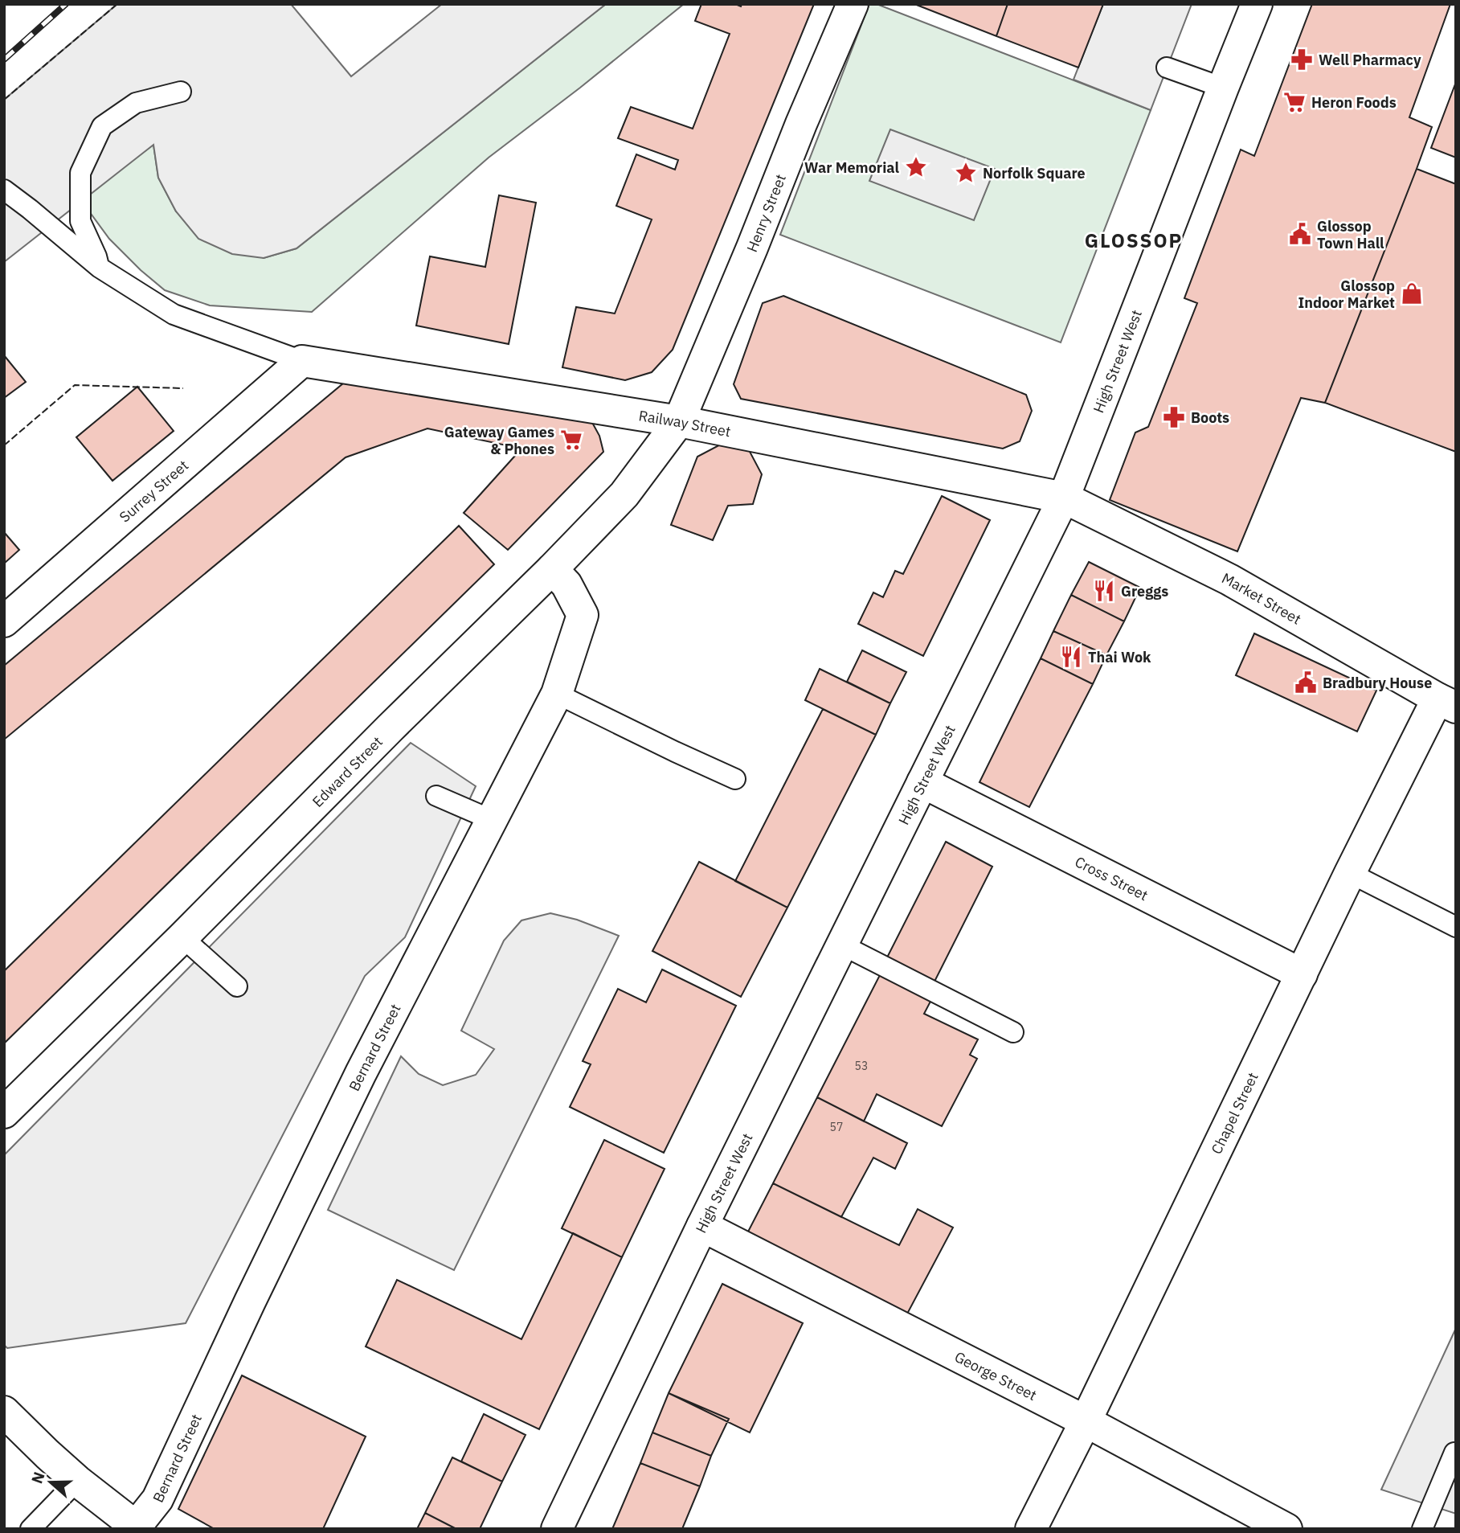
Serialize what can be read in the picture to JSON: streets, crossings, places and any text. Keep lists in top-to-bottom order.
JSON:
{
  "streets": {
    "street": [
      "Henry Street",
      "High Street West",
      "Railway Street",
      "Surrey Street",
      "Market Street",
      "Edward Street",
      "Cross Street",
      "Bernard Street",
      "Chapel Street",
      "George Street"
    ]
  },
  "crossings": [
    ["Henry Street", "Railway Street"],
    ["Henry Street", "Edward Street"],
    ["High Street West", "Railway Street"],
    ["High Street West", "Market Street"],
    ["High Street West", "Cross Street"],
    ["High Street West", "George Street"],
    ["Railway Street", "Surrey Street"],
    ["Railway Street", "Market Street"],
    ["Railway Street", "Edward Street"],
    ["Market Street", "Chapel Street"],
    ["Edward Street", "Bernard Street"],
    ["Cross Street", "Chapel Street"],
    ["Chapel Street", "George Street"]
  ],
  "districts": ["GLOSSOP"],
  "places": {
    "pharmacy": ["Well Pharmacy", "Boots"],
    "supermarket": ["Heron Foods", "Gateway Games & Phones"],
    "place": ["War Memorial", "Norfolk Square"],
    "public building": ["Glossop Town Hall", "Bradbury House"],
    "shop": ["Glossop Indoor Market"],
    "restaurant": ["Greggs", "Thai Wok"]
  },
  "house_numbers": ["53", "57"],
  "north": "left"
}
